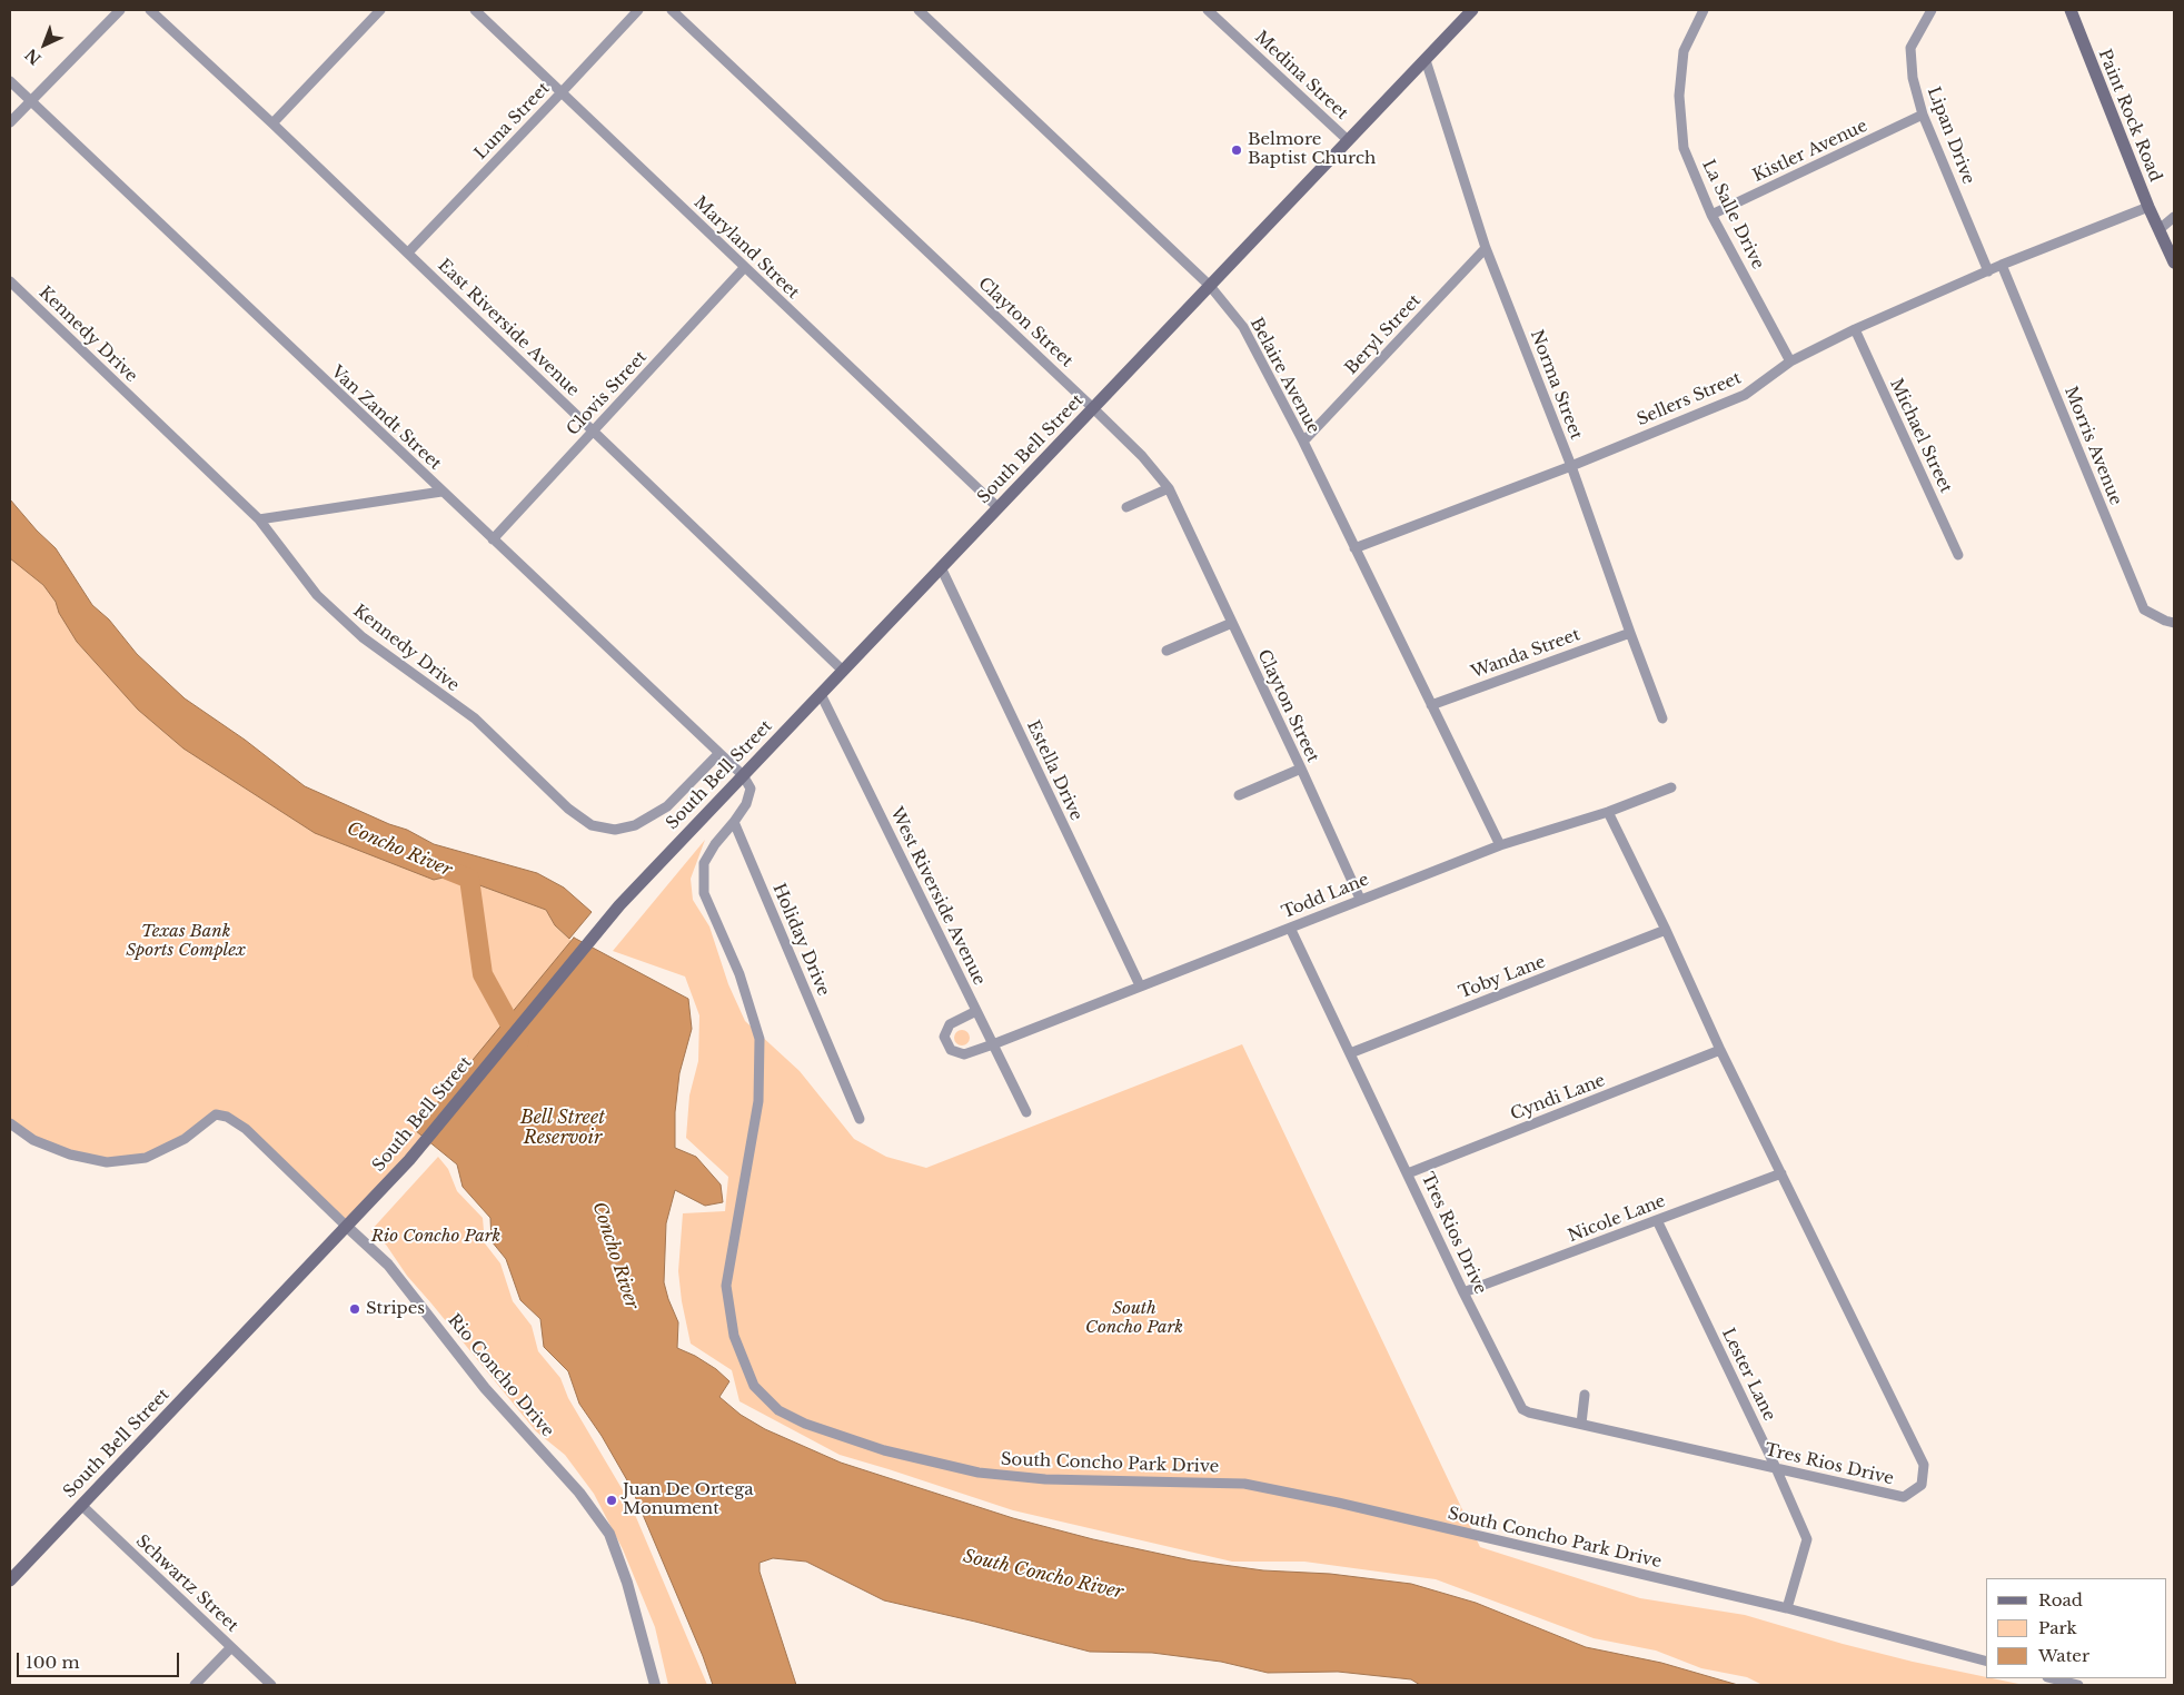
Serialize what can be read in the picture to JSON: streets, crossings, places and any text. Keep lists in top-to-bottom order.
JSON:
{
  "streets": {
    "main road": ["Paint Rock Road", "South Bell Street"],
    "street": [
      "Medina Street",
      "Luna Street",
      "Lipan Drive",
      "Kistler Avenue",
      "La Salle Drive",
      "Maryland Street",
      "Clayton Street",
      "East Riverside Avenue",
      "Kennedy Drive",
      "Beryl Street",
      "Belaire Avenue",
      "Norma Street",
      "Clovis Street",
      "Sellers Street",
      "Van Zandt Street",
      "Michael Street",
      "Morris Avenue",
      "Wanda Street",
      "Estella Drive",
      "West Riverside Avenue",
      "Todd Lane",
      "Holiday Drive",
      "Toby Lane",
      "Cyndi Lane",
      "Nicole Lane",
      "Tres Rios Drive",
      "Lester Lane",
      "Rio Concho Drive",
      "South Concho Park Drive",
      "Schwartz Street"
    ]
  },
  "crossings": [
    ["Medina Street", "South Bell Street"],
    ["Paint Rock Road", "Sellers Street"],
    ["Luna Street", "Maryland Street"],
    ["Luna Street", "East Riverside Avenue"],
    ["Lipan Drive", "Kistler Avenue"],
    ["Lipan Drive", "Sellers Street"],
    ["Kistler Avenue", "La Salle Drive"],
    ["La Salle Drive", "Sellers Street"],
    ["Maryland Street", "Clovis Street"],
    ["Maryland Street", "South Bell Street"],
    ["Clayton Street", "South Bell Street"],
    ["Clayton Street", "Todd Lane"],
    ["East Riverside Avenue", "Clovis Street"],
    ["East Riverside Avenue", "South Bell Street"],
    ["Kennedy Drive", "Van Zandt Street"],
    ["Beryl Street", "Belaire Avenue"],
    ["Beryl Street", "Norma Street"],
    ["Belaire Avenue", "Sellers Street"],
    ["Belaire Avenue", "South Bell Street"],
    ["Belaire Avenue", "Wanda Street"],
    ["Belaire Avenue", "Todd Lane"],
    ["Norma Street", "Sellers Street"],
    ["Norma Street", "South Bell Street"],
    ["Norma Street", "Wanda Street"],
    ["Clovis Street", "Van Zandt Street"],
    ["Sellers Street", "Michael Street"],
    ["Sellers Street", "Morris Avenue"],
    ["Van Zandt Street", "South Bell Street"],
    ["South Bell Street", "Estella Drive"],
    ["South Bell Street", "West Riverside Avenue"],
    ["South Bell Street", "Rio Concho Drive"],
    ["South Bell Street", "Schwartz Street"],
    ["Estella Drive", "Todd Lane"],
    ["West Riverside Avenue", "Todd Lane"],
    ["Todd Lane", "Tres Rios Drive"],
    ["Holiday Drive", "South Concho Park Drive"],
    ["Toby Lane", "Tres Rios Drive"],
    ["Cyndi Lane", "Tres Rios Drive"],
    ["Nicole Lane", "Tres Rios Drive"],
    ["Nicole Lane", "Lester Lane"],
    ["Tres Rios Drive", "Lester Lane"],
    ["Lester Lane", "South Concho Park Drive"]
  ],
  "water": ["Concho River", "Bell Street Reservoir", "South Concho River"],
  "parks": ["Texas Bank Sports Complex", "Rio Concho Park", "South Concho Park"],
  "places": ["Belmore Baptist Church", "Stripes", "Juan De Ortega Monument"],
  "legend": ["Road", "Park", "Water"],
  "scale_bar": "100 m",
  "north": "bottom left"
}
